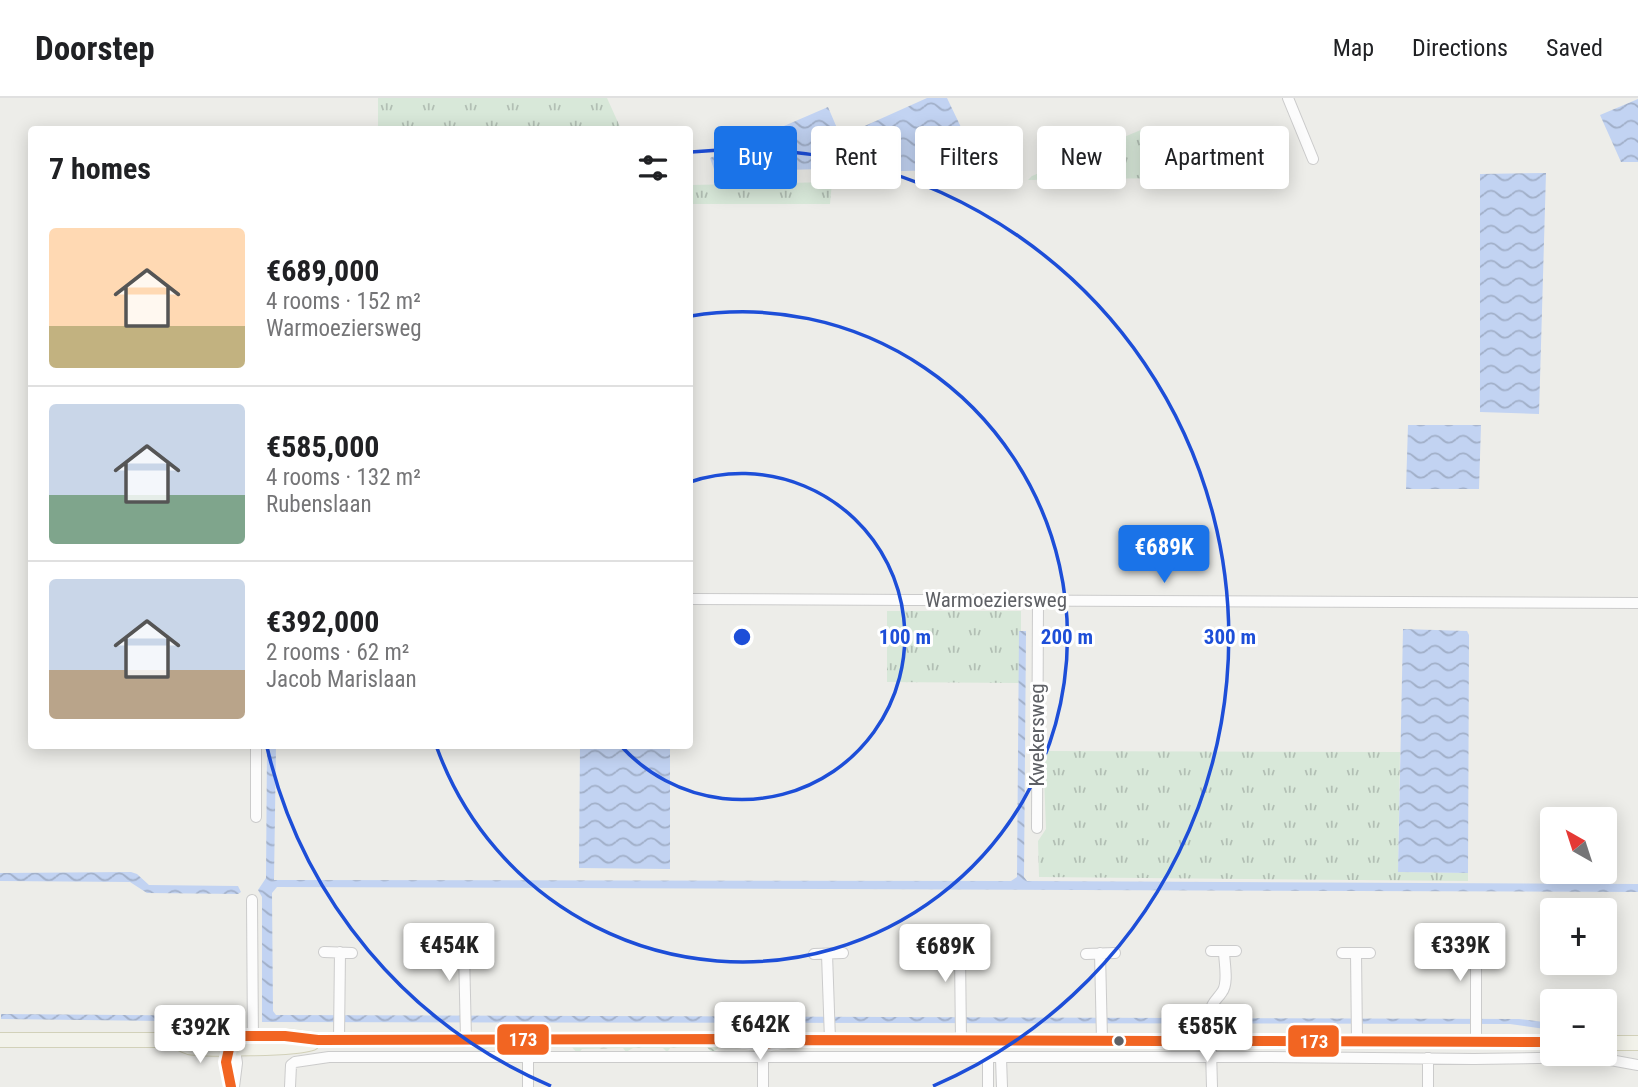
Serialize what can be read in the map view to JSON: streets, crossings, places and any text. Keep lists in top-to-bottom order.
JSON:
{
  "streets": {
    "street": ["Warmoeziersweg", "Kwekersweg"]
  },
  "crossings": [
    ["Warmoeziersweg", "Kwekersweg"]
  ],
  "lines": ["transit line 173"],
  "north": "top left",
  "page": {
    "header": "Doorstep",
    "nav": ["Map", "Directions", "Saved"],
    "chip": [
      "Buy",
      "Rent",
      "Filters",
      "New",
      "Apartment"
    ],
    "heading": "7 homes",
    "list": [
      {
        "name": "€689,000",
        "note": "4 rooms · 152 m² · Warmoeziersweg"
      },
      {
        "name": "€585,000",
        "note": "4 rooms · 132 m² · Rubenslaan"
      },
      {
        "name": "€392,000",
        "note": "2 rooms · 62 m² · Jacob Marislaan"
      }
    ],
    "price": [
      "€689K",
      "€454K",
      "€339K",
      "€689K",
      "€642K",
      "€585K",
      "€392K"
    ],
    "map_buttons": ["+", "−"]
  },
  "rings": ["100 m", "200 m", "300 m"]
}
